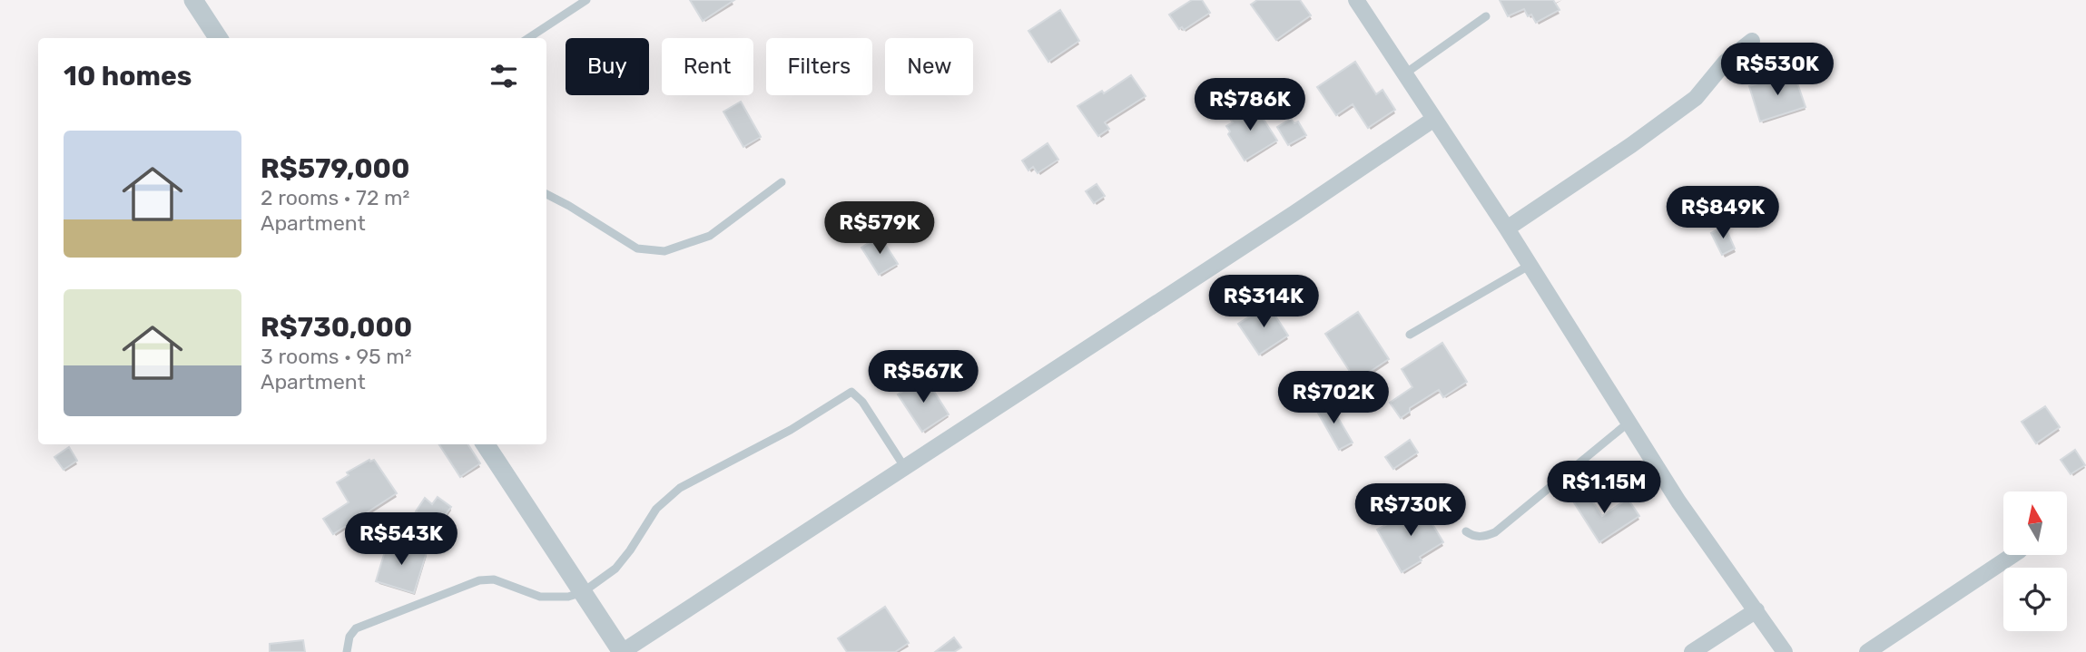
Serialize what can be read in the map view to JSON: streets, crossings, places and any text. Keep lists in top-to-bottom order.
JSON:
{
  "north": "top",
  "page": {
    "chip": [
      "Buy",
      "Rent",
      "Filters",
      "New"
    ],
    "heading": "10 homes",
    "price": [
      "R$530K",
      "R$786K",
      "R$849K",
      "R$579K",
      "R$314K",
      "R$567K",
      "R$702K",
      "R$1.15M",
      "R$730K",
      "R$543K"
    ],
    "list": [
      {
        "name": "R$579,000",
        "note": "2 rooms · 72 m² · Apartment"
      },
      {
        "name": "R$730,000",
        "note": "3 rooms · 95 m² · Apartment"
      }
    ]
  }
}
